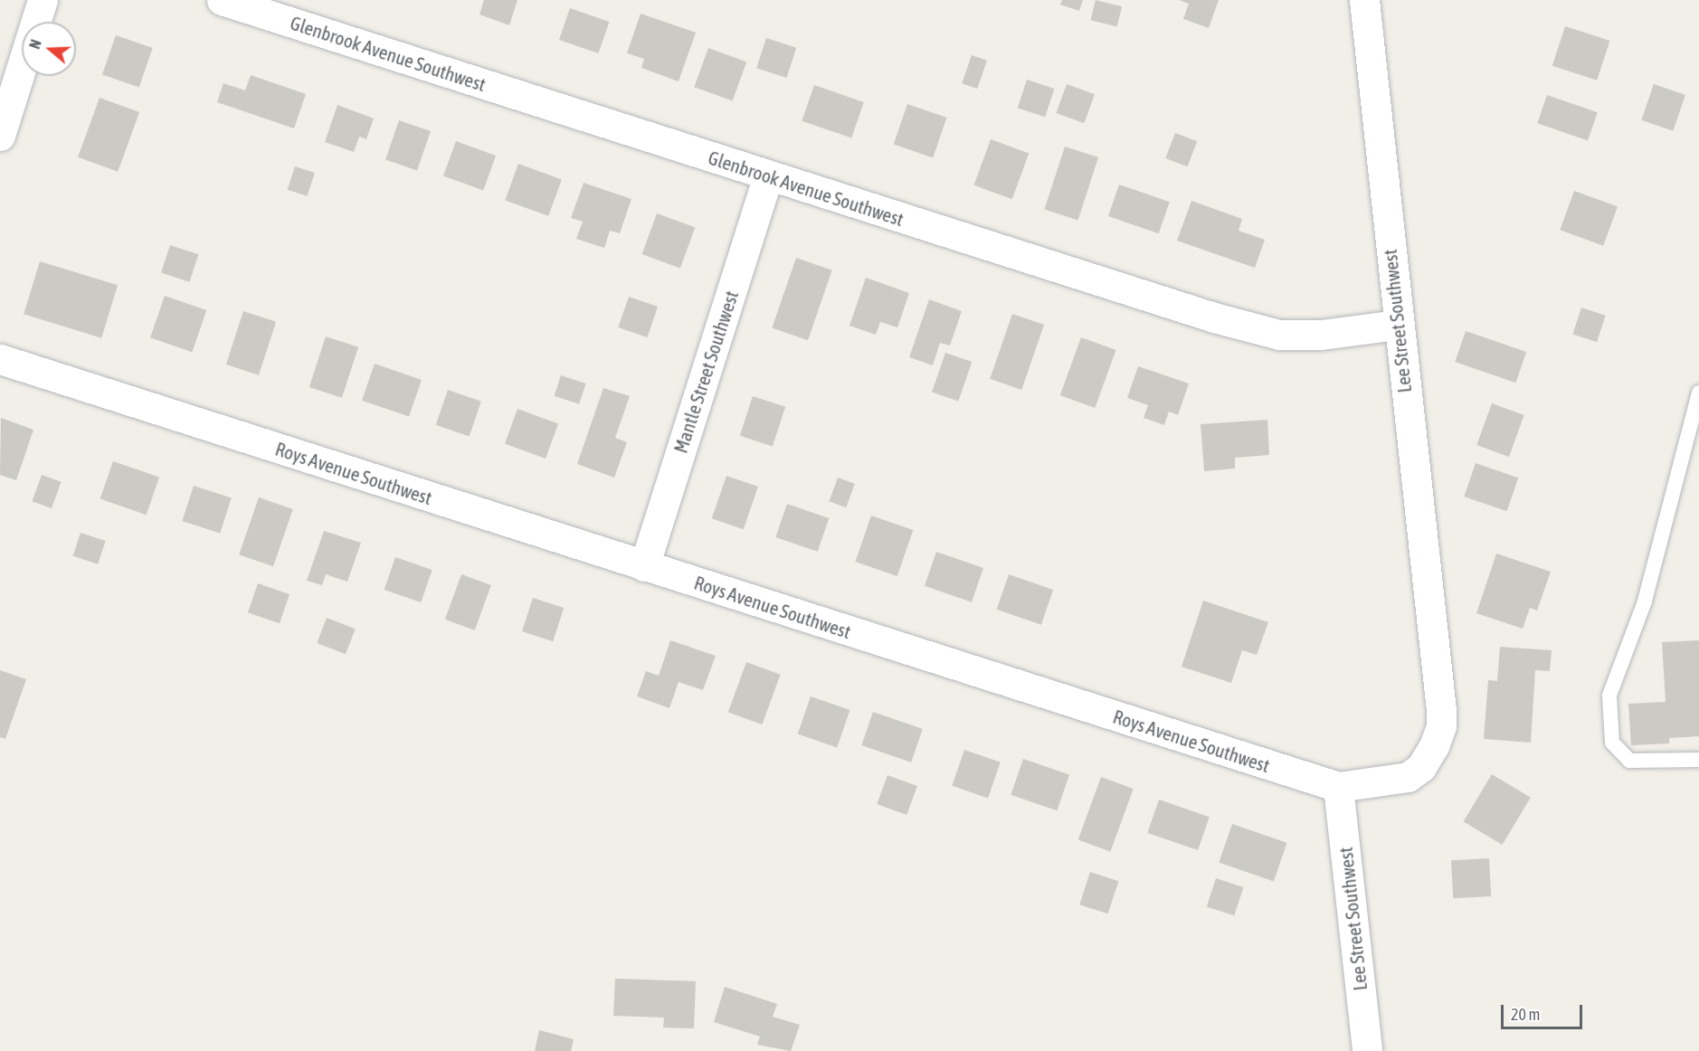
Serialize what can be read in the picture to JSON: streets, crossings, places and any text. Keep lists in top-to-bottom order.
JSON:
{
  "streets": {
    "street": [
      "Glenbrook Avenue Southwest",
      "Lee Street Southwest",
      "Mantle Street Southwest",
      "Roys Avenue Southwest"
    ]
  },
  "crossings": [
    ["Glenbrook Avenue Southwest", "Lee Street Southwest"],
    ["Glenbrook Avenue Southwest", "Mantle Street Southwest"],
    ["Lee Street Southwest", "Roys Avenue Southwest"],
    ["Mantle Street Southwest", "Roys Avenue Southwest"]
  ],
  "scale_bar": "20 m",
  "north": "left"
}
